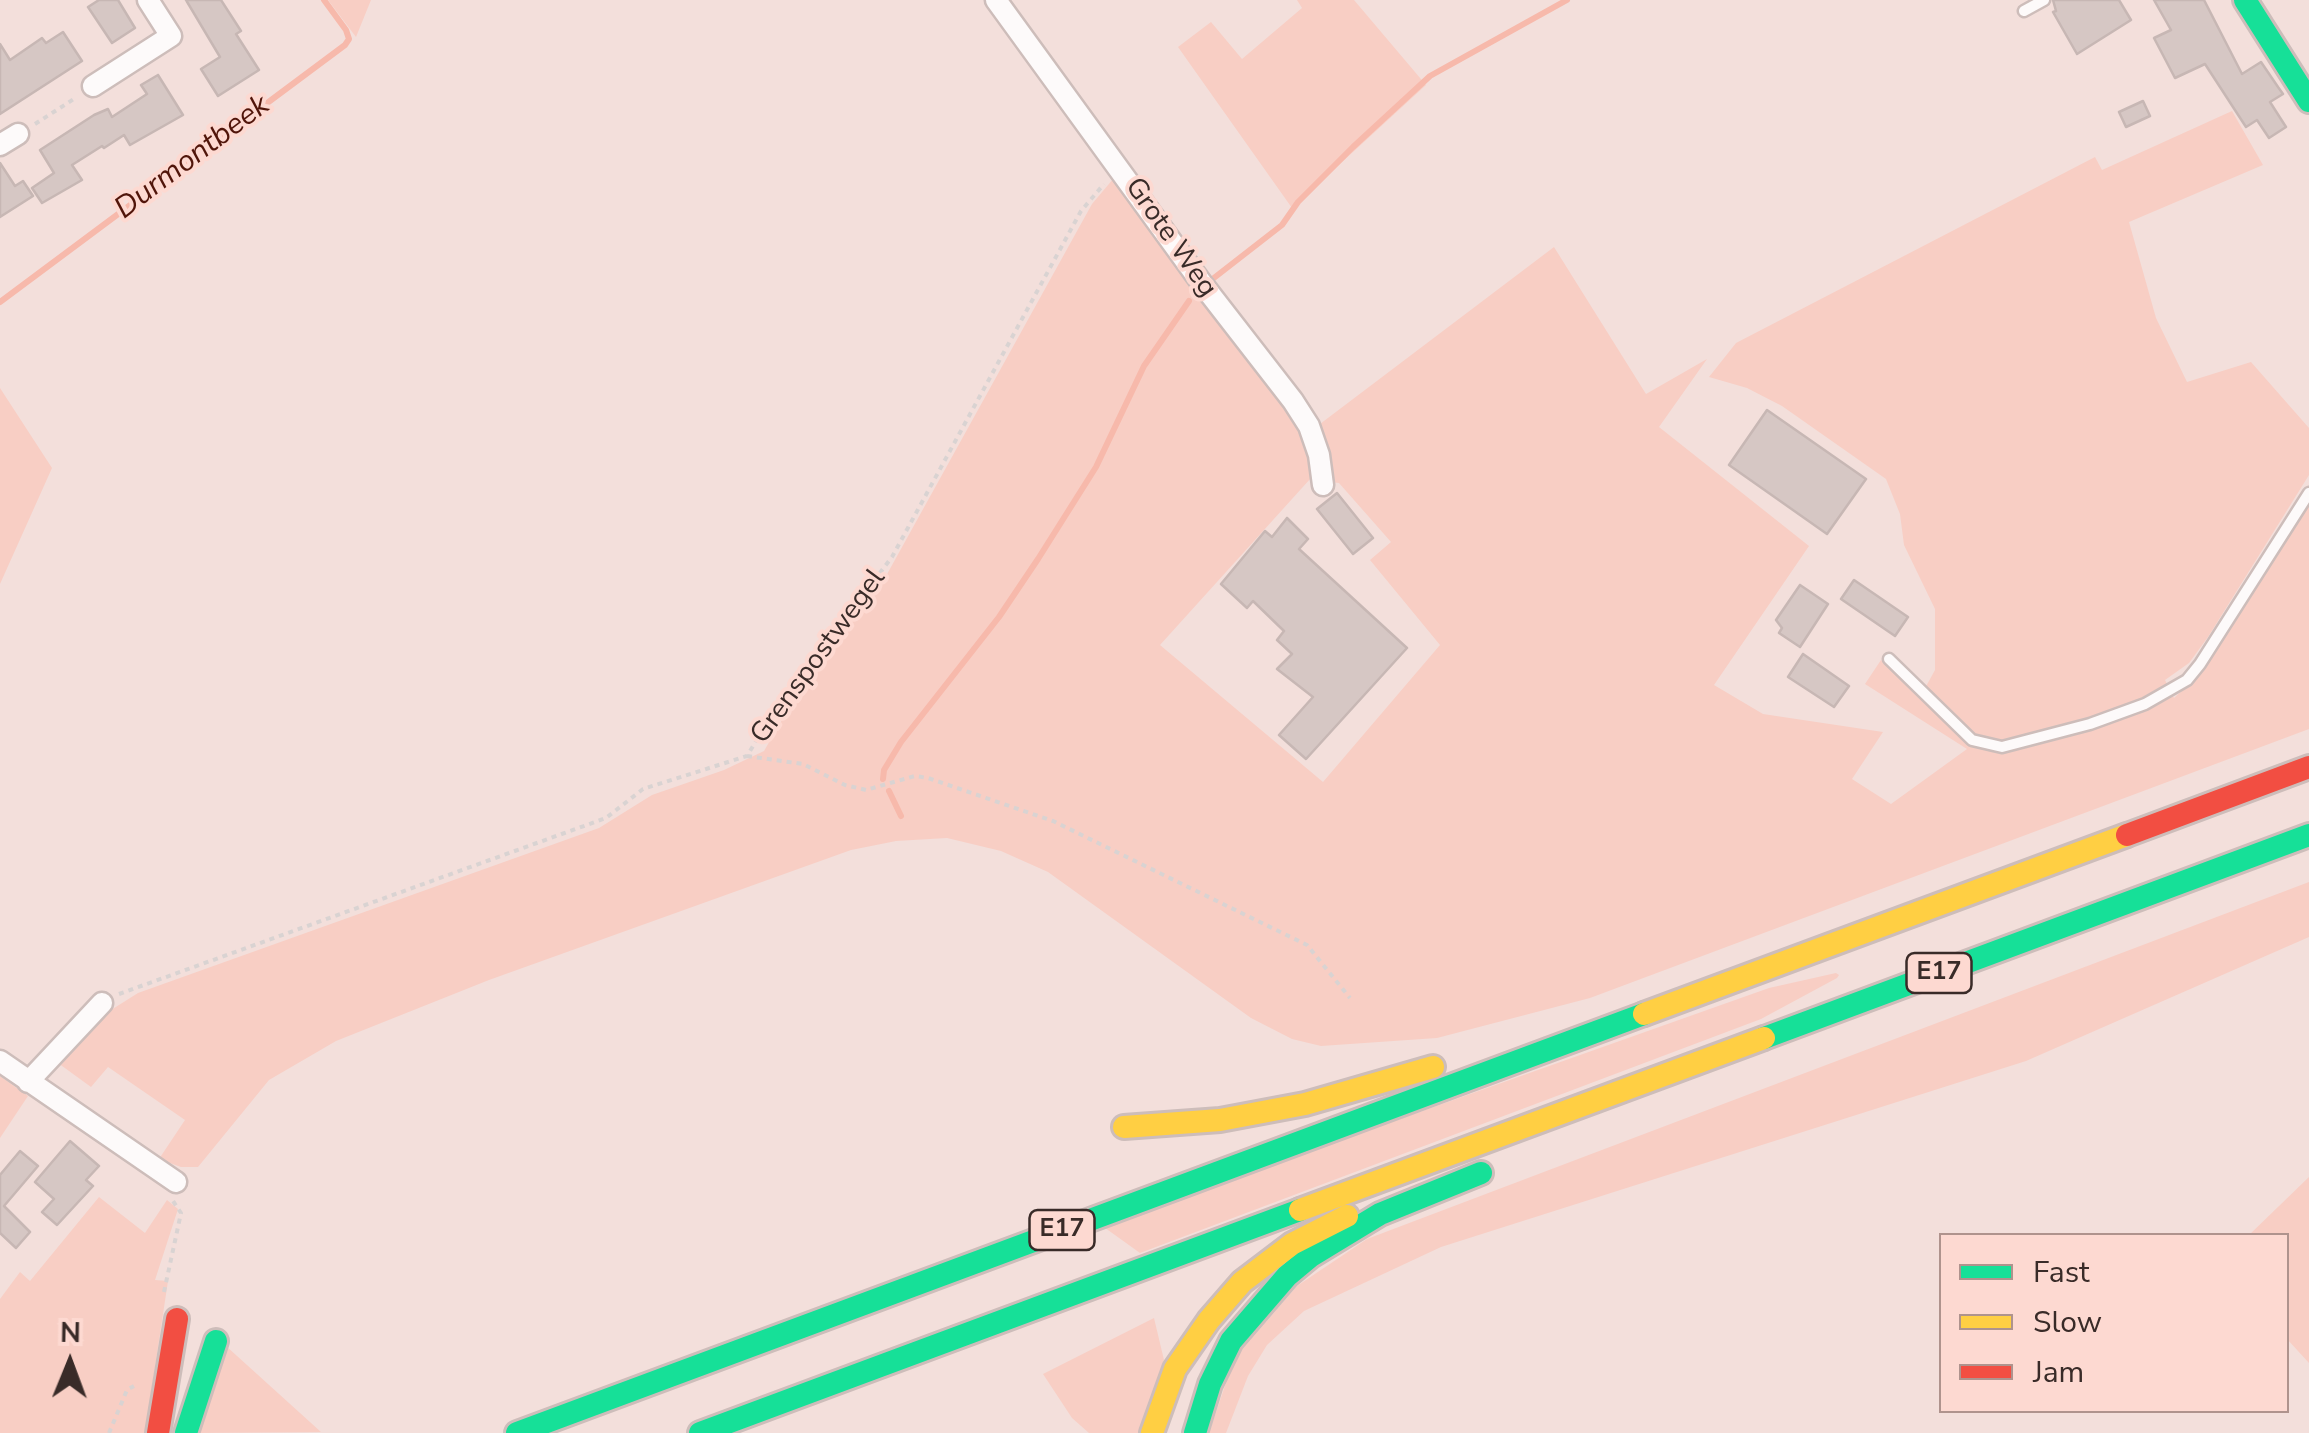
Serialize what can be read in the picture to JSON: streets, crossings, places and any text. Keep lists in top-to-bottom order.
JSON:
{
  "streets": {
    "main road": ["E17"],
    "street": ["Grote Weg"],
    "path": ["Grenspostwegel"]
  },
  "crossings": [
    ["Grote Weg", "Grenspostwegel"]
  ],
  "water": ["Durmontbeek"],
  "legend": ["Fast", "Slow", "Jam"],
  "north": "top"
}
